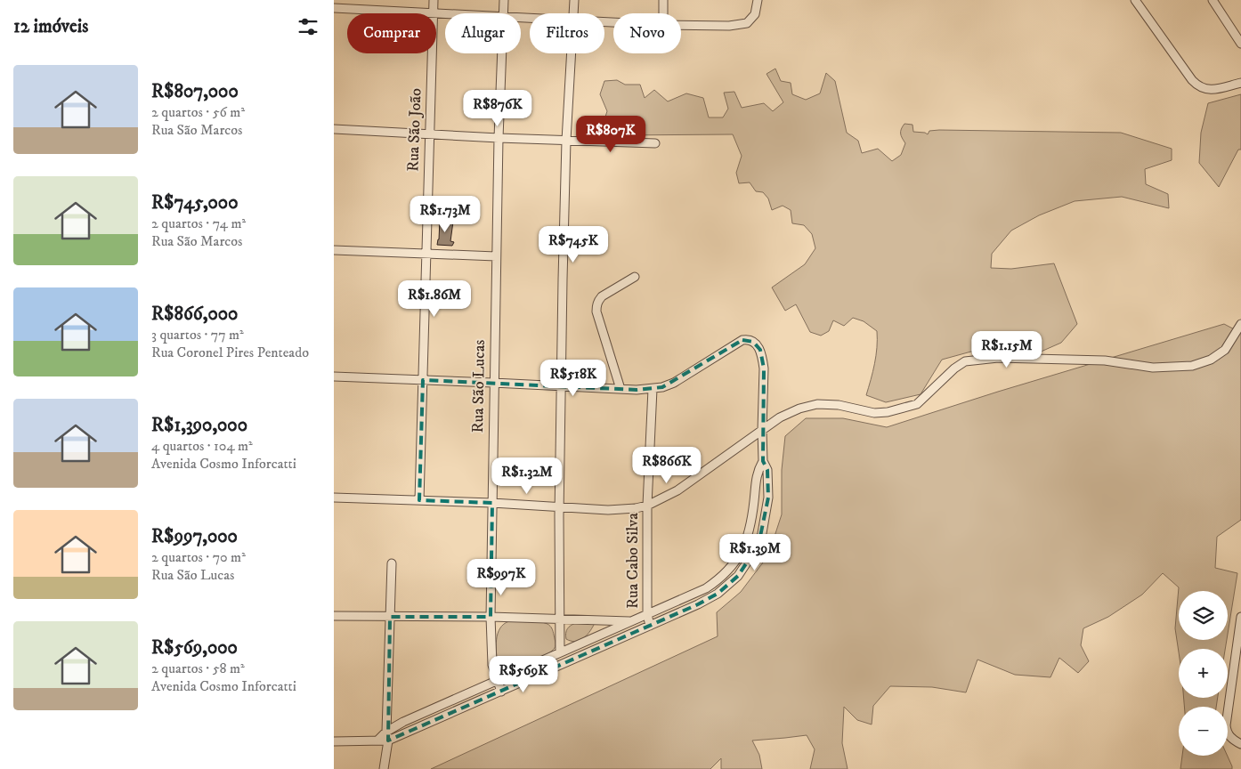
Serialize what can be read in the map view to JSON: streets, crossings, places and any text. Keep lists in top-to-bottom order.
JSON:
{
  "streets": {
    "street": ["Rua São João", "Rua São Lucas", "Rua Cabo Silva"]
  },
  "page": {
    "heading": "12 imóveis",
    "chip": [
      "Comprar",
      "Alugar",
      "Filtros",
      "Novo"
    ],
    "list": [
      {
        "name": "R$807,000",
        "note": "2 quartos · 56 m² · Rua São Marcos"
      },
      {
        "name": "R$745,000",
        "note": "2 quartos · 74 m² · Rua São Marcos"
      },
      {
        "name": "R$866,000",
        "note": "3 quartos · 77 m² · Rua Coronel Pires Penteado"
      },
      {
        "name": "R$1,390,000",
        "note": "4 quartos · 104 m² · Avenida Cosmo Inforcatti"
      },
      {
        "name": "R$997,000",
        "note": "2 quartos · 70 m² · Rua São Lucas"
      },
      {
        "name": "R$569,000",
        "note": "2 quartos · 58 m² · Avenida Cosmo Inforcatti"
      }
    ],
    "price": [
      "R$876K",
      "R$807K",
      "R$1.73M",
      "R$745K",
      "R$1.86M",
      "R$1.15M",
      "R$518K",
      "R$866K",
      "R$1.32M",
      "R$1.39M",
      "R$997K",
      "R$569K"
    ],
    "map_buttons": ["+", "−"]
  }
}
